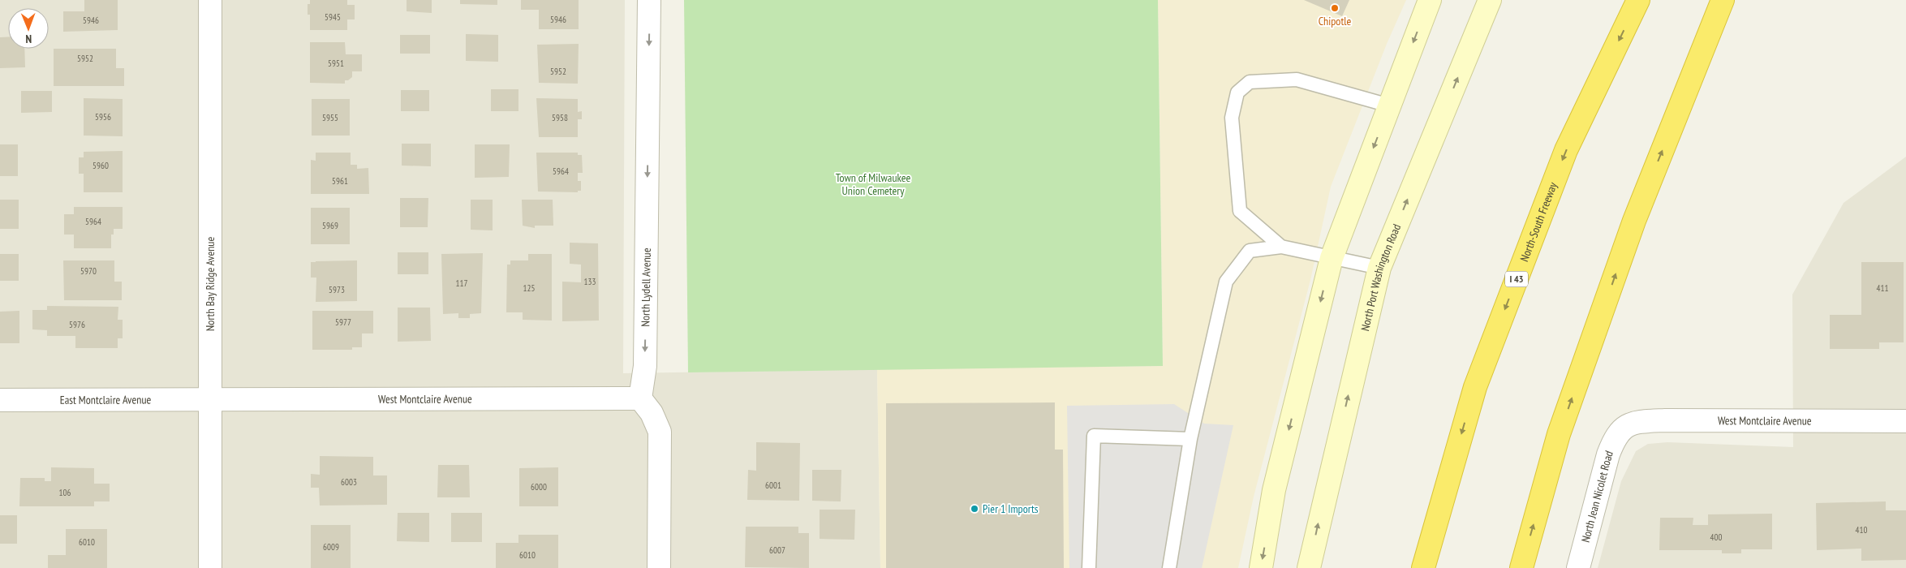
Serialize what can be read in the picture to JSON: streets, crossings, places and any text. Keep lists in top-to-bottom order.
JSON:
{
  "streets": {
    "highway": ["North-South Freeway", "I 43"],
    "main road": ["North Port Washington Road"],
    "street": [
      "North Bay Ridge Avenue",
      "North Lydell Avenue",
      "West Montclaire Avenue",
      "East Montclaire Avenue",
      "North Jean Nicolet Road"
    ]
  },
  "crossings": [
    ["North Bay Ridge Avenue", "West Montclaire Avenue"],
    ["North Bay Ridge Avenue", "East Montclaire Avenue"],
    ["North Lydell Avenue", "West Montclaire Avenue"],
    ["West Montclaire Avenue", "East Montclaire Avenue"],
    ["West Montclaire Avenue", "North Jean Nicolet Road"]
  ],
  "one_way": ["North Lydell Avenue"],
  "parks": ["Town of Milwaukee Union Cemetery"],
  "places": ["Chipotle", "Pier 1 Imports"],
  "house_numbers": [
    "5945",
    "5946",
    "5946",
    "5952",
    "5951",
    "5952",
    "5956",
    "5955",
    "5958",
    "5960",
    "5964",
    "5961",
    "5964",
    "5969",
    "5970",
    "133",
    "117",
    "125",
    "411",
    "5973",
    "5977",
    "5976",
    "6003",
    "6001",
    "6000",
    "106",
    "410",
    "400",
    "6010",
    "6009",
    "6007",
    "6010"
  ],
  "north": "bottom"
}
